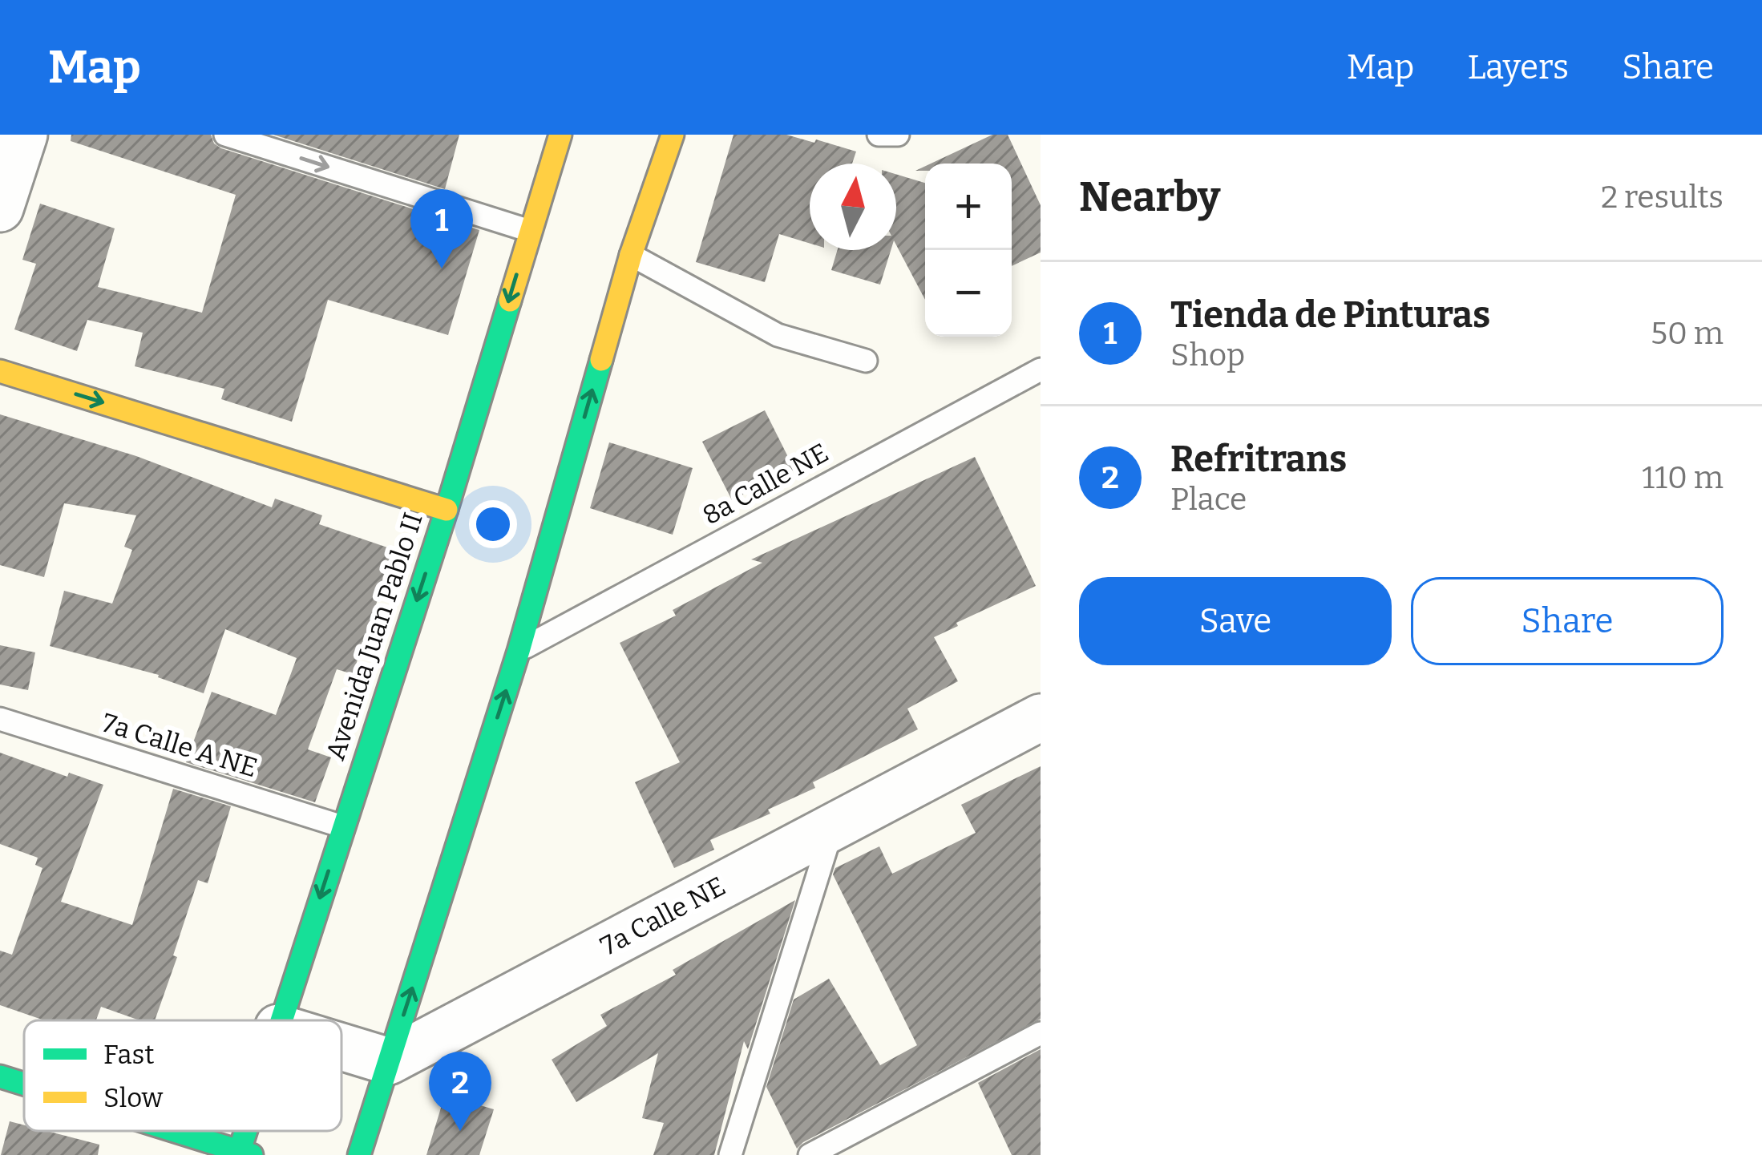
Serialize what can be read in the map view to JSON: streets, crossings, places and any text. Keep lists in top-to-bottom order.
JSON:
{
  "streets": {
    "main road": ["Avenida Juan Pablo II"],
    "street": ["7a Calle NE"],
    "lane": ["8a Calle NE", "7a Calle A NE"]
  },
  "crossings": [
    ["Avenida Juan Pablo II", "7a Calle A NE"]
  ],
  "legend": ["Fast", "Slow"],
  "north": "top",
  "page": {
    "header": "Map",
    "nav": ["Map", "Layers", "Share"],
    "heading": ["Nearby", "2 results"],
    "map_buttons": ["+", "−"],
    "pins": ["1", "2"],
    "list": [
      {
        "mark": "1",
        "name": "Tienda de Pinturas",
        "note": "Shop",
        "value": "50 m"
      },
      {
        "mark": "2",
        "name": "Refritrans",
        "note": "Place",
        "value": "110 m"
      }
    ],
    "buttons": ["Save", "Share"]
  }
}
